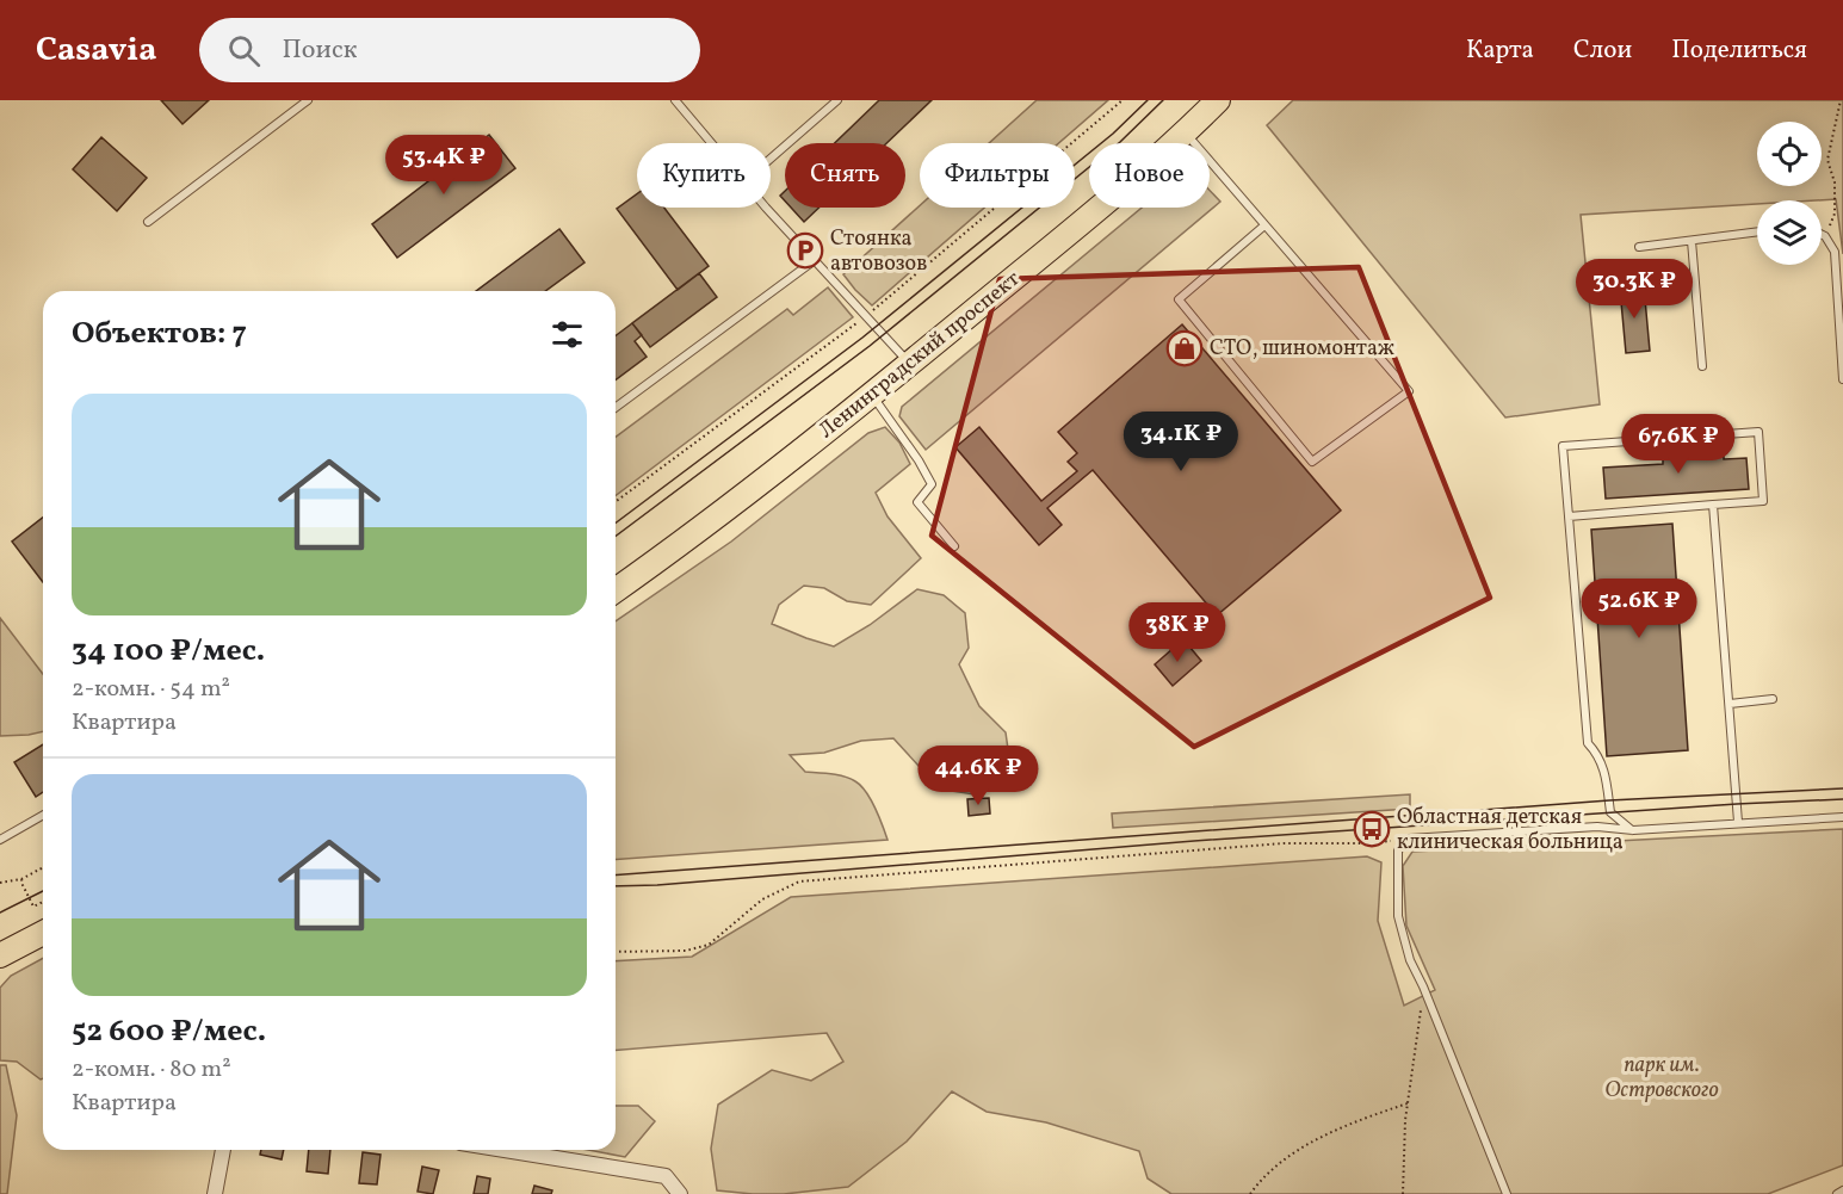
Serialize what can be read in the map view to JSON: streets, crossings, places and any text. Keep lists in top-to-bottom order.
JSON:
{
  "streets": {
    "main road": ["Ленинградский проспект"]
  },
  "parks": ["парк им. Островского"],
  "places": {
    "parking": ["Стоянка автовозов"],
    "shop": ["СТО, шиномонтаж"],
    "bus stop": ["Областная детская клиническая больница"]
  },
  "page": {
    "header": "Casavia",
    "search": "Поиск",
    "nav": ["Карта", "Слои", "Поделиться"],
    "price": [
      "53.4K ₽",
      "30.3K ₽",
      "34.1K ₽",
      "67.6K ₽",
      "52.6K ₽",
      "38K ₽",
      "44.6K ₽"
    ],
    "chip": [
      "Купить",
      "Снять",
      "Фильтры",
      "Новое"
    ],
    "heading": "Объектов: 7",
    "list": [
      {
        "name": "34 100 ₽/мес.",
        "note": "2-комн. · 54 m² · Квартира"
      },
      {
        "name": "52 600 ₽/мес.",
        "note": "2-комн. · 80 m² · Квартира"
      }
    ]
  }
}
